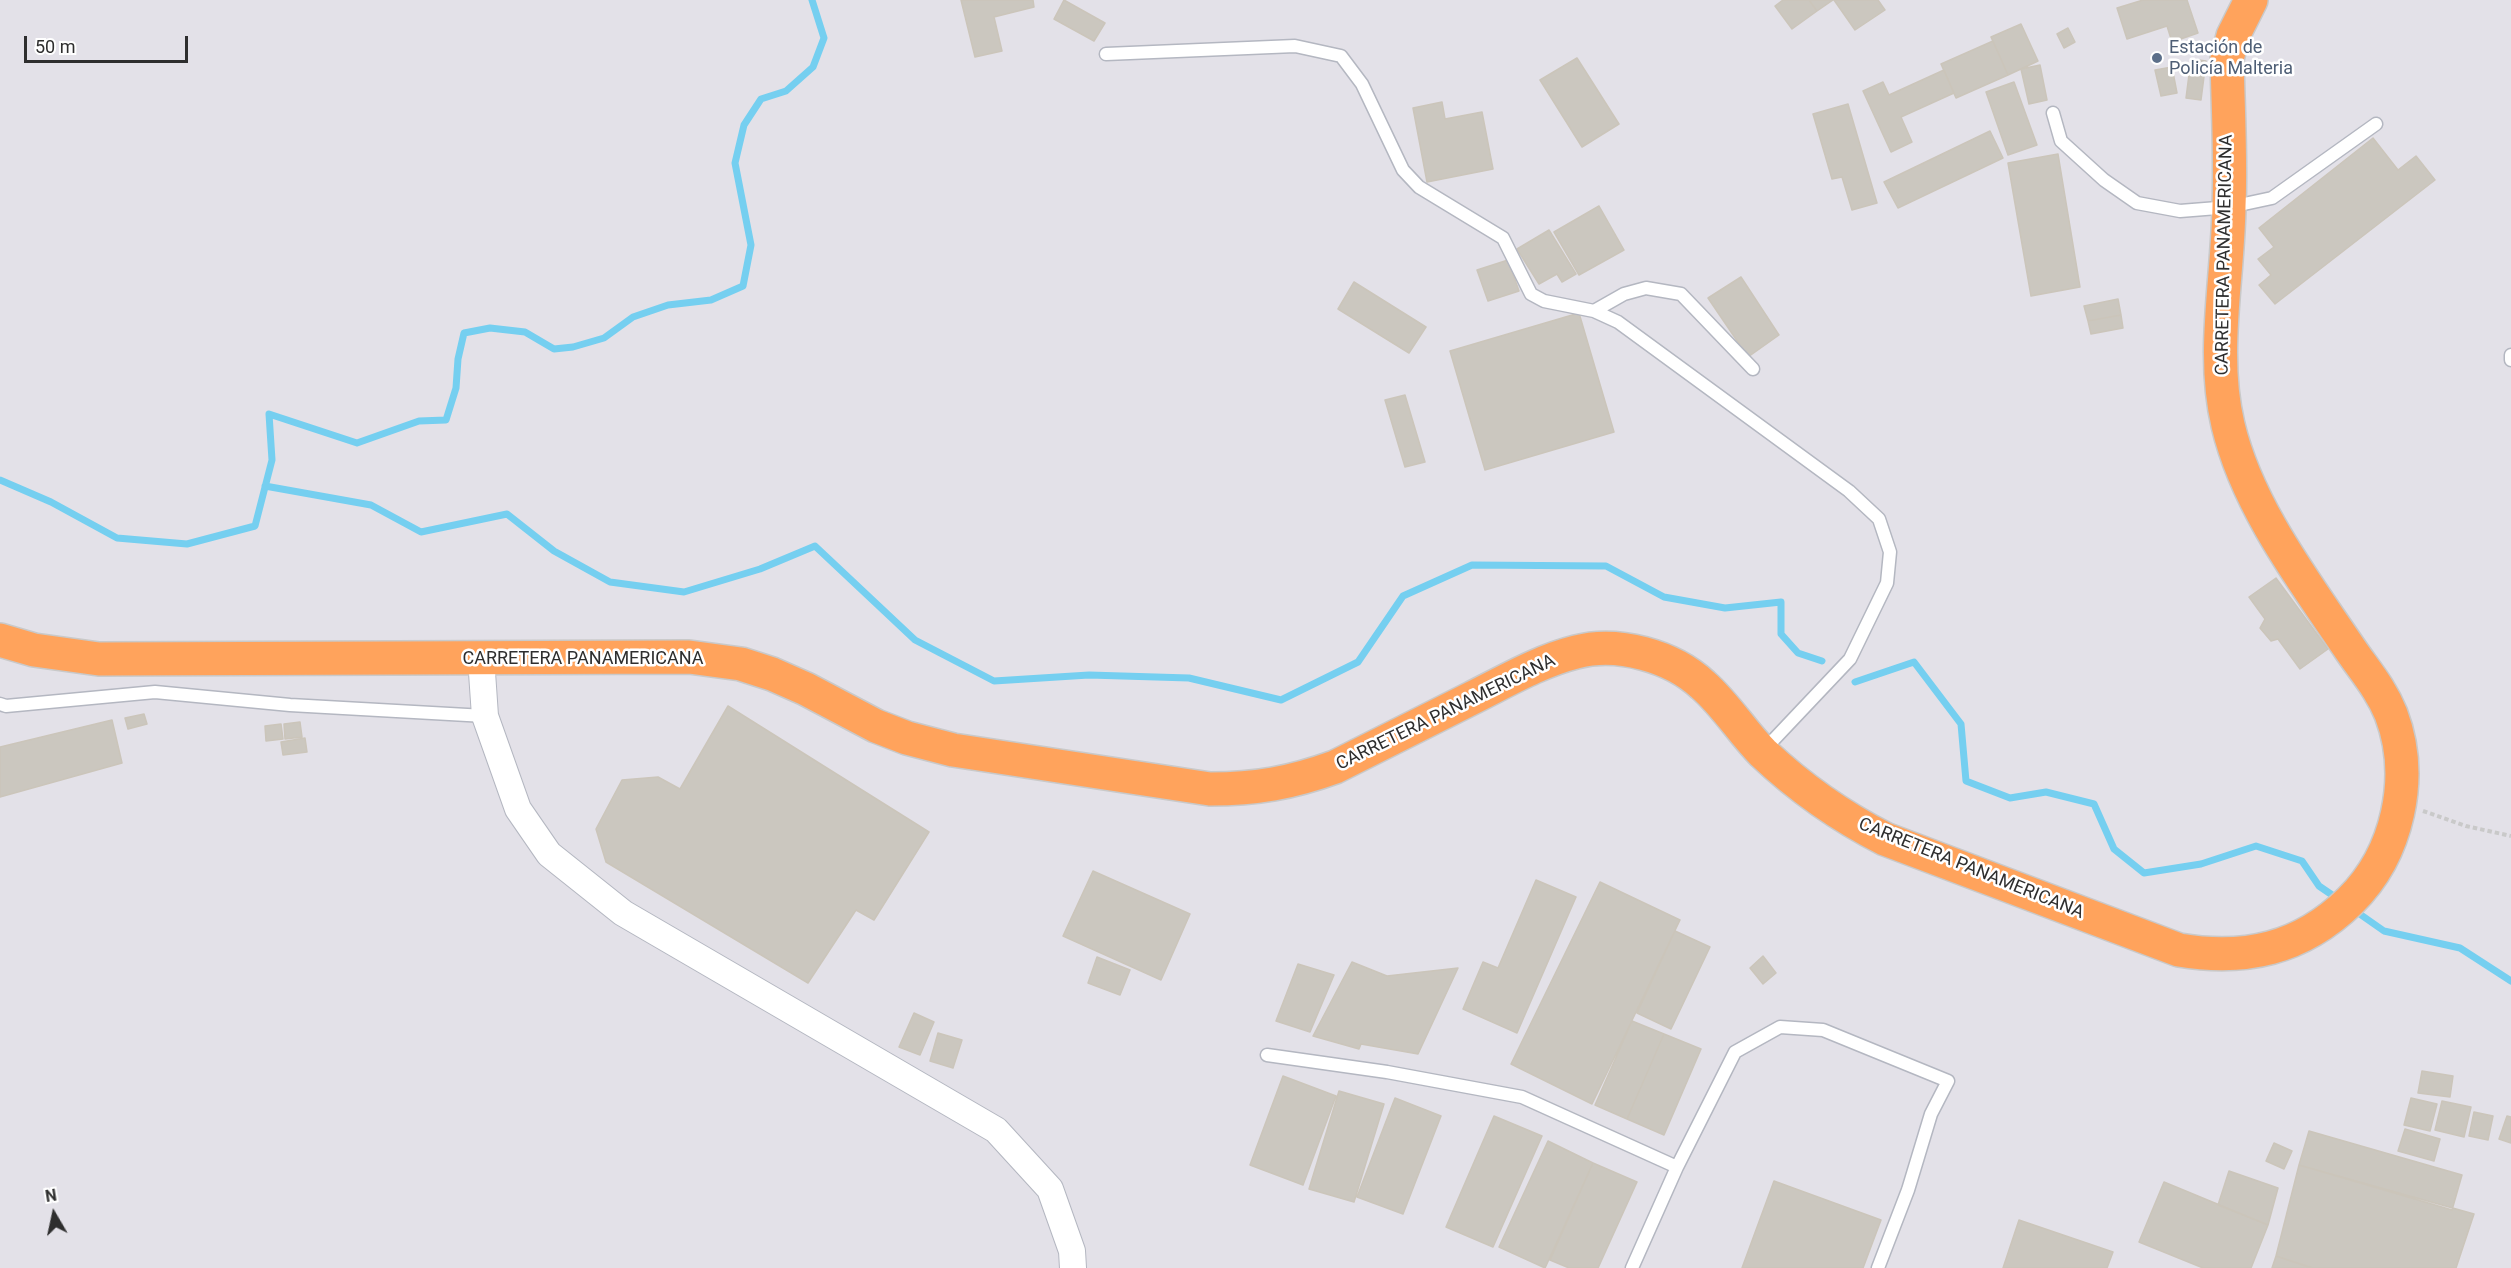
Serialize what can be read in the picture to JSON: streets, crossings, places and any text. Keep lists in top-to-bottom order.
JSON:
{
  "streets": {
    "highway": ["CARRETERA PANAMERICANA"]
  },
  "places": ["Estación de Policía Malteria"],
  "scale_bar": "50 m",
  "north": "top"
}
